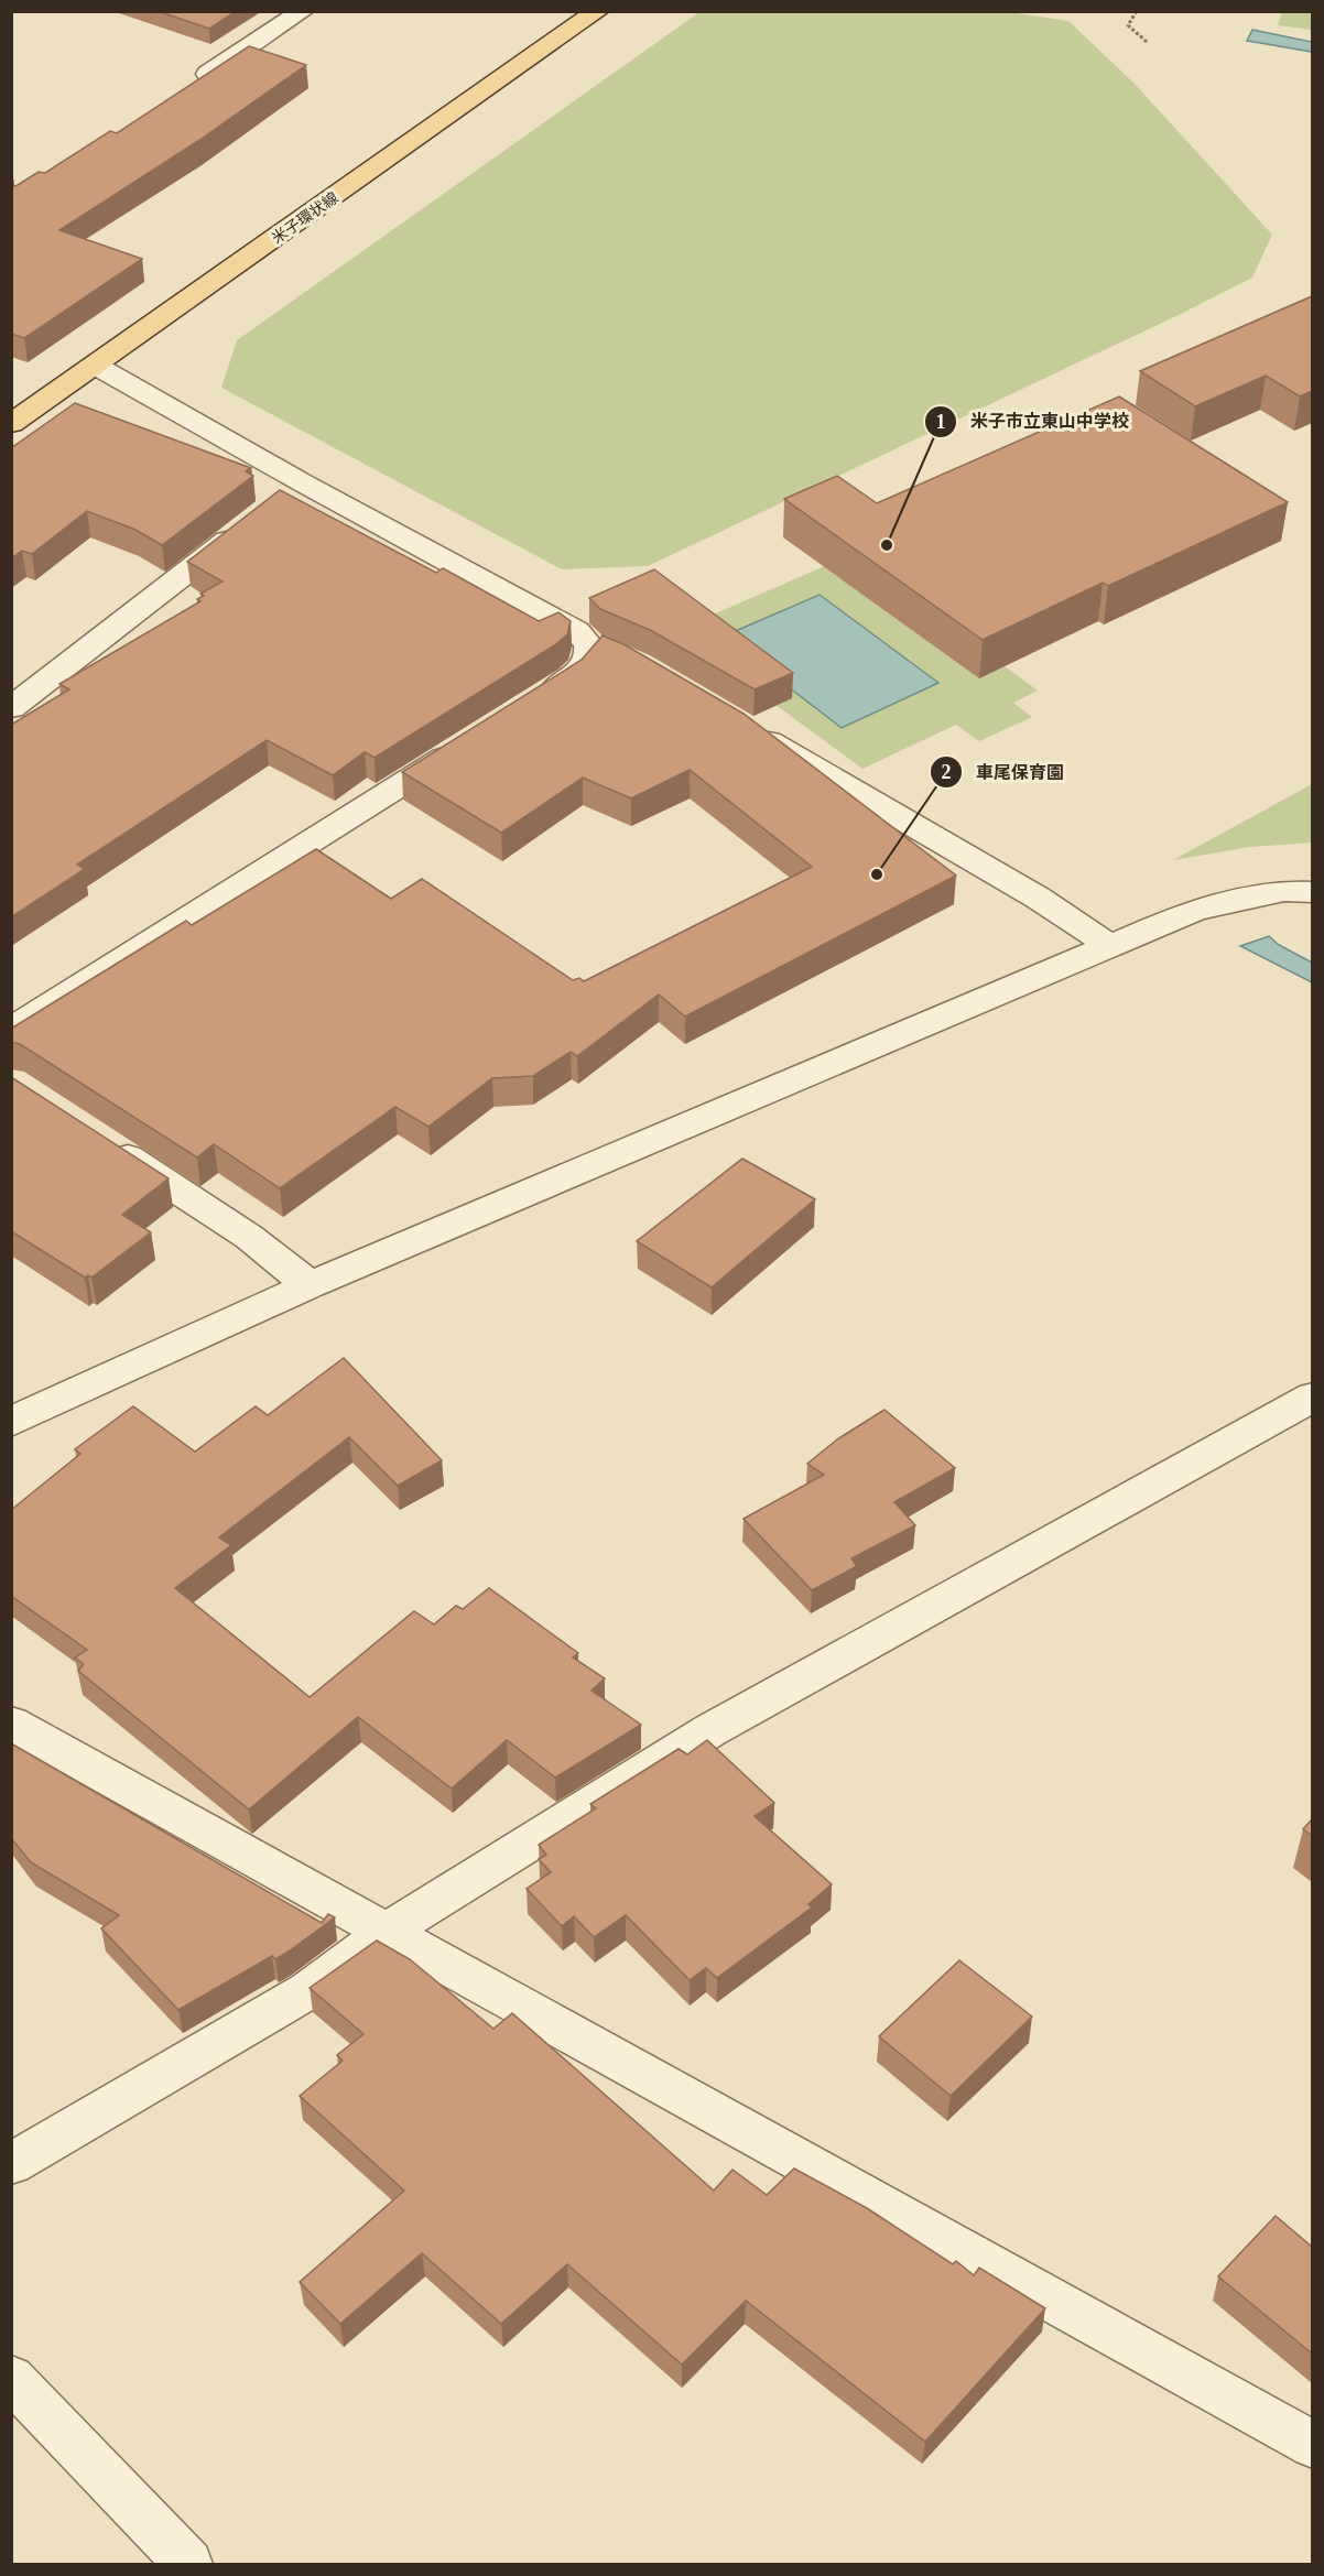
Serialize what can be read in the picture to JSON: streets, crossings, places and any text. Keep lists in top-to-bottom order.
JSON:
{
  "streets": {
    "main road": ["米子環状線"]
  },
  "places": ["米子市立東山中学校", "車尾保育園"]
}
